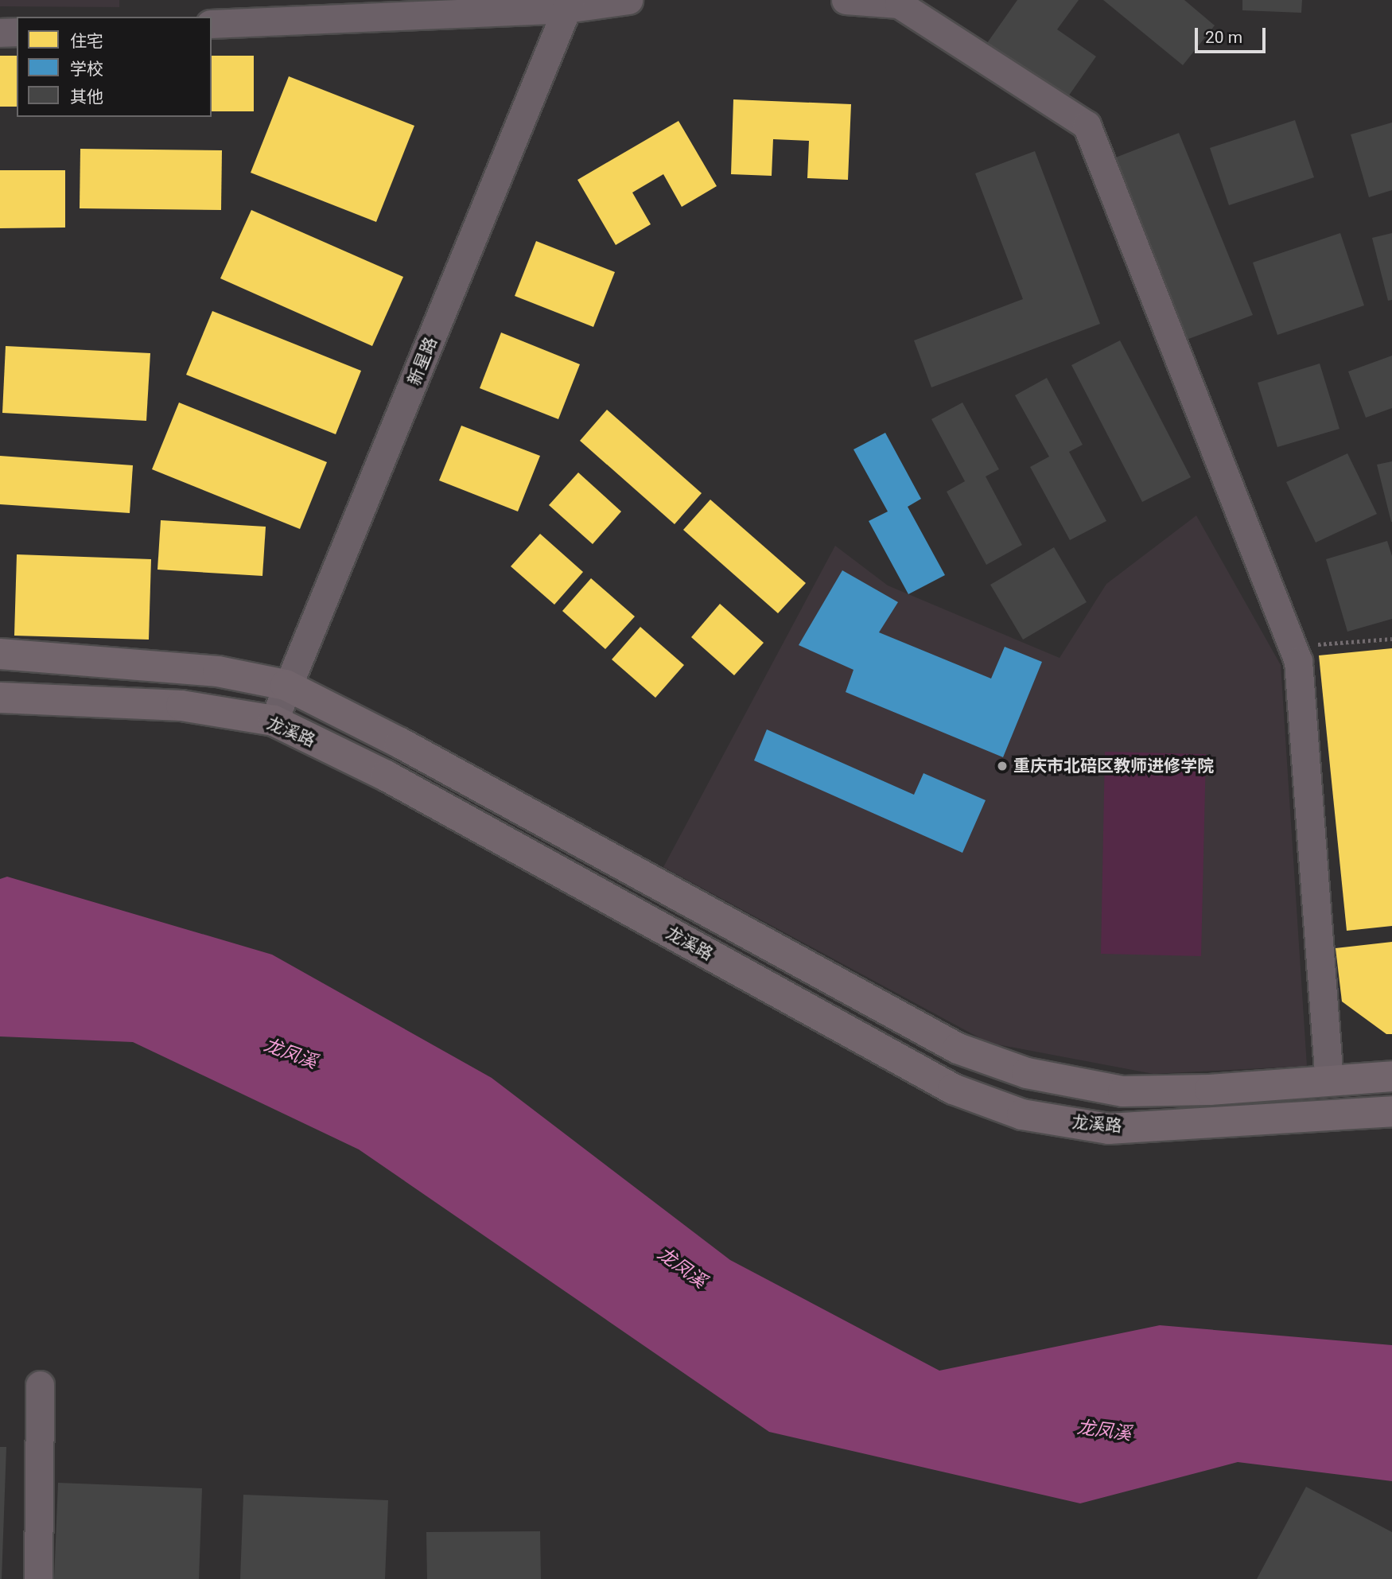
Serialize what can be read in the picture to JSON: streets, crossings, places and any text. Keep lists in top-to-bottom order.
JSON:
{
  "streets": {
    "highway": ["龙溪路"],
    "street": ["新星路"]
  },
  "crossings": [
    ["新星路", "龙溪路"]
  ],
  "water": ["龙凤溪"],
  "places": ["重庆市北碚区教师进修学院"],
  "legend": ["住宅", "学校", "其他"],
  "scale_bar": "20 m"
}
